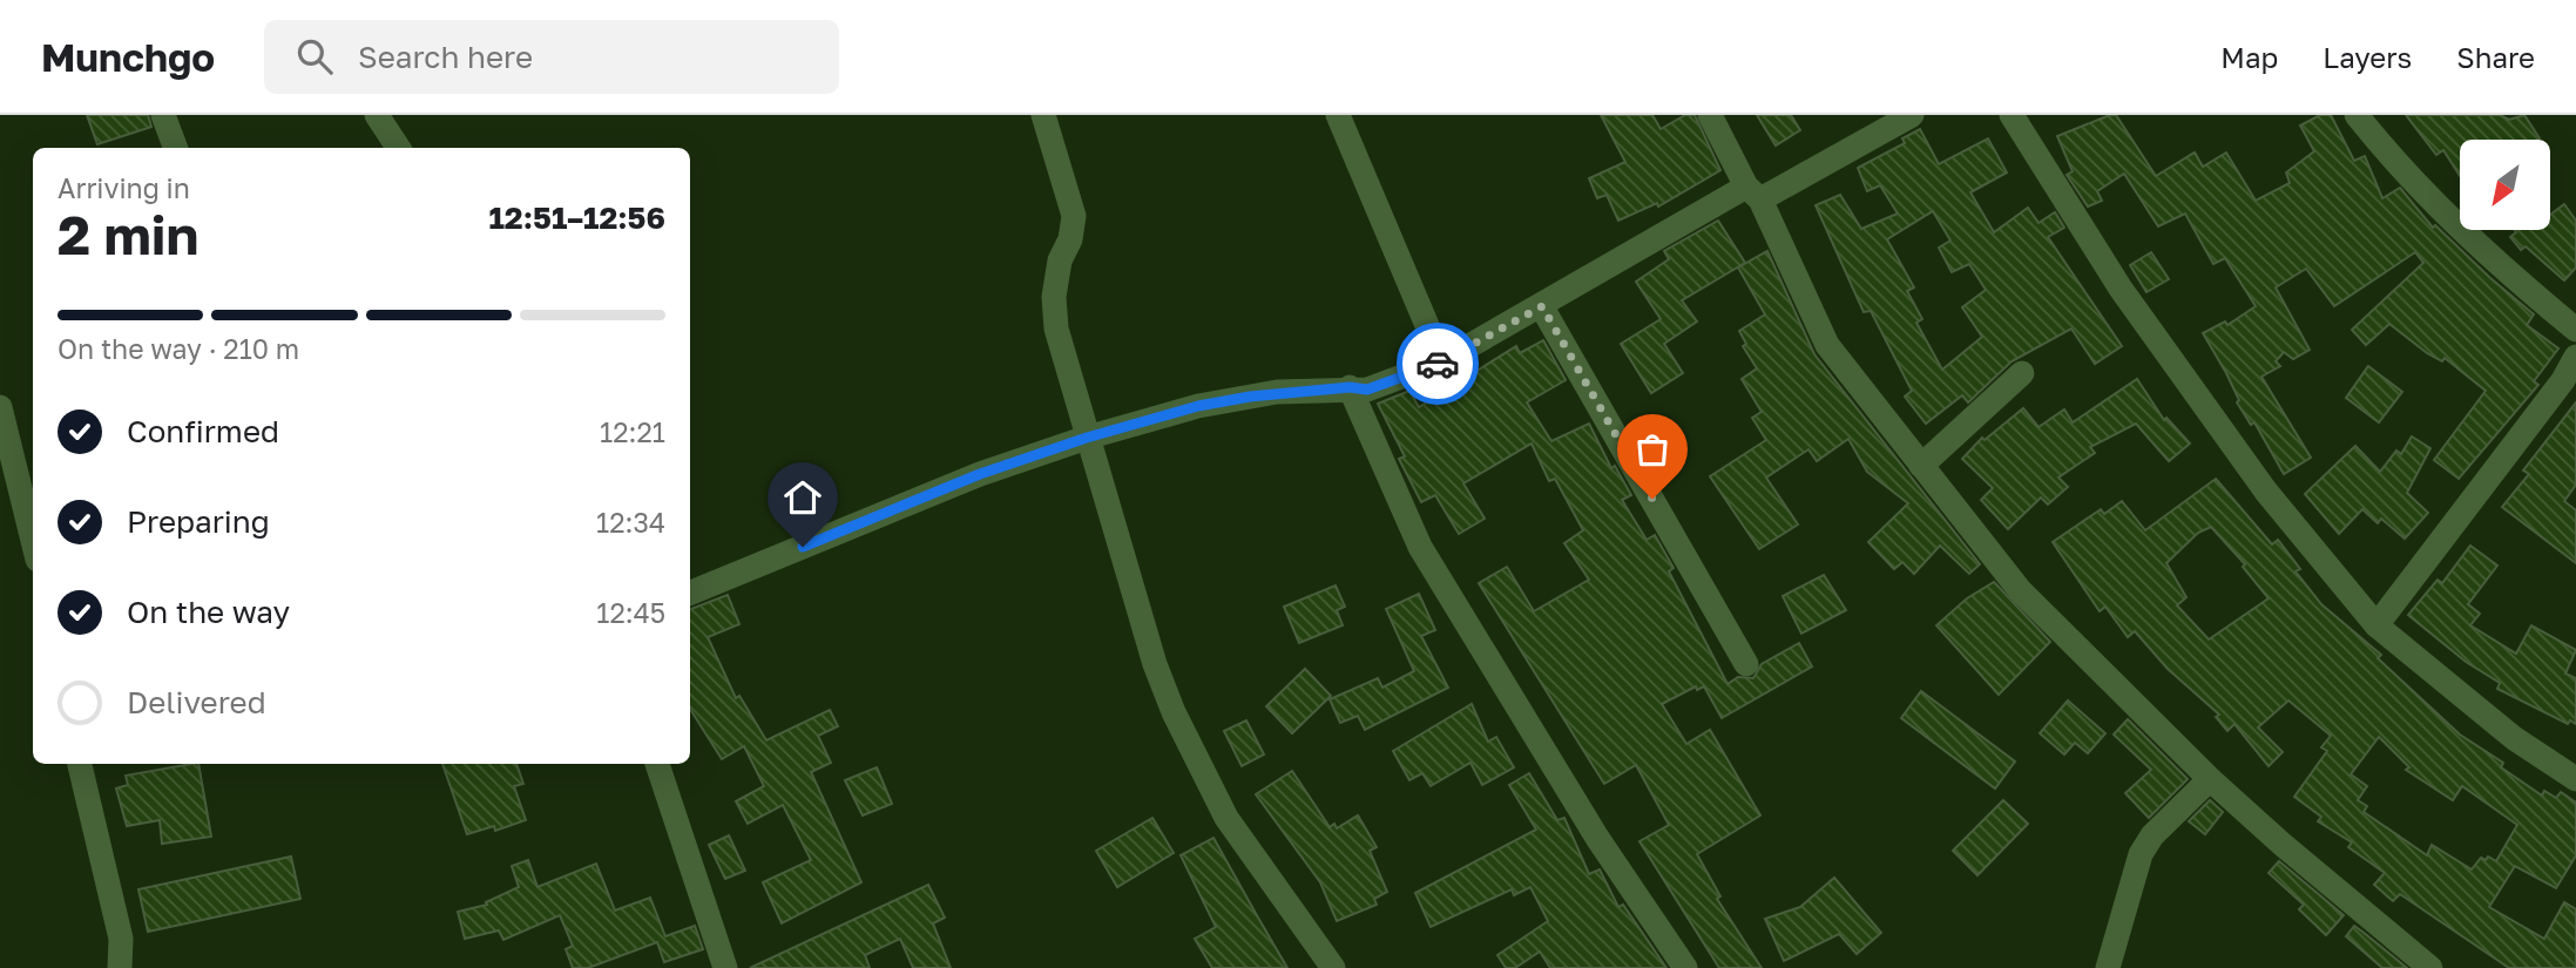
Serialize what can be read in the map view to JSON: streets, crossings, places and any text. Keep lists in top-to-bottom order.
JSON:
{
  "north": "bottom left",
  "page": {
    "header": "Munchgo",
    "search": "Search here",
    "nav": ["Map", "Layers", "Share"],
    "heading": ["2 min", "Arriving in", "12:51–12:56"],
    "bar": "On the way · 210 m",
    "list": [
      ["Confirmed", "12:21"],
      ["Preparing", "12:34"],
      ["On the way", "12:45"],
      "Delivered"
    ]
  }
}
